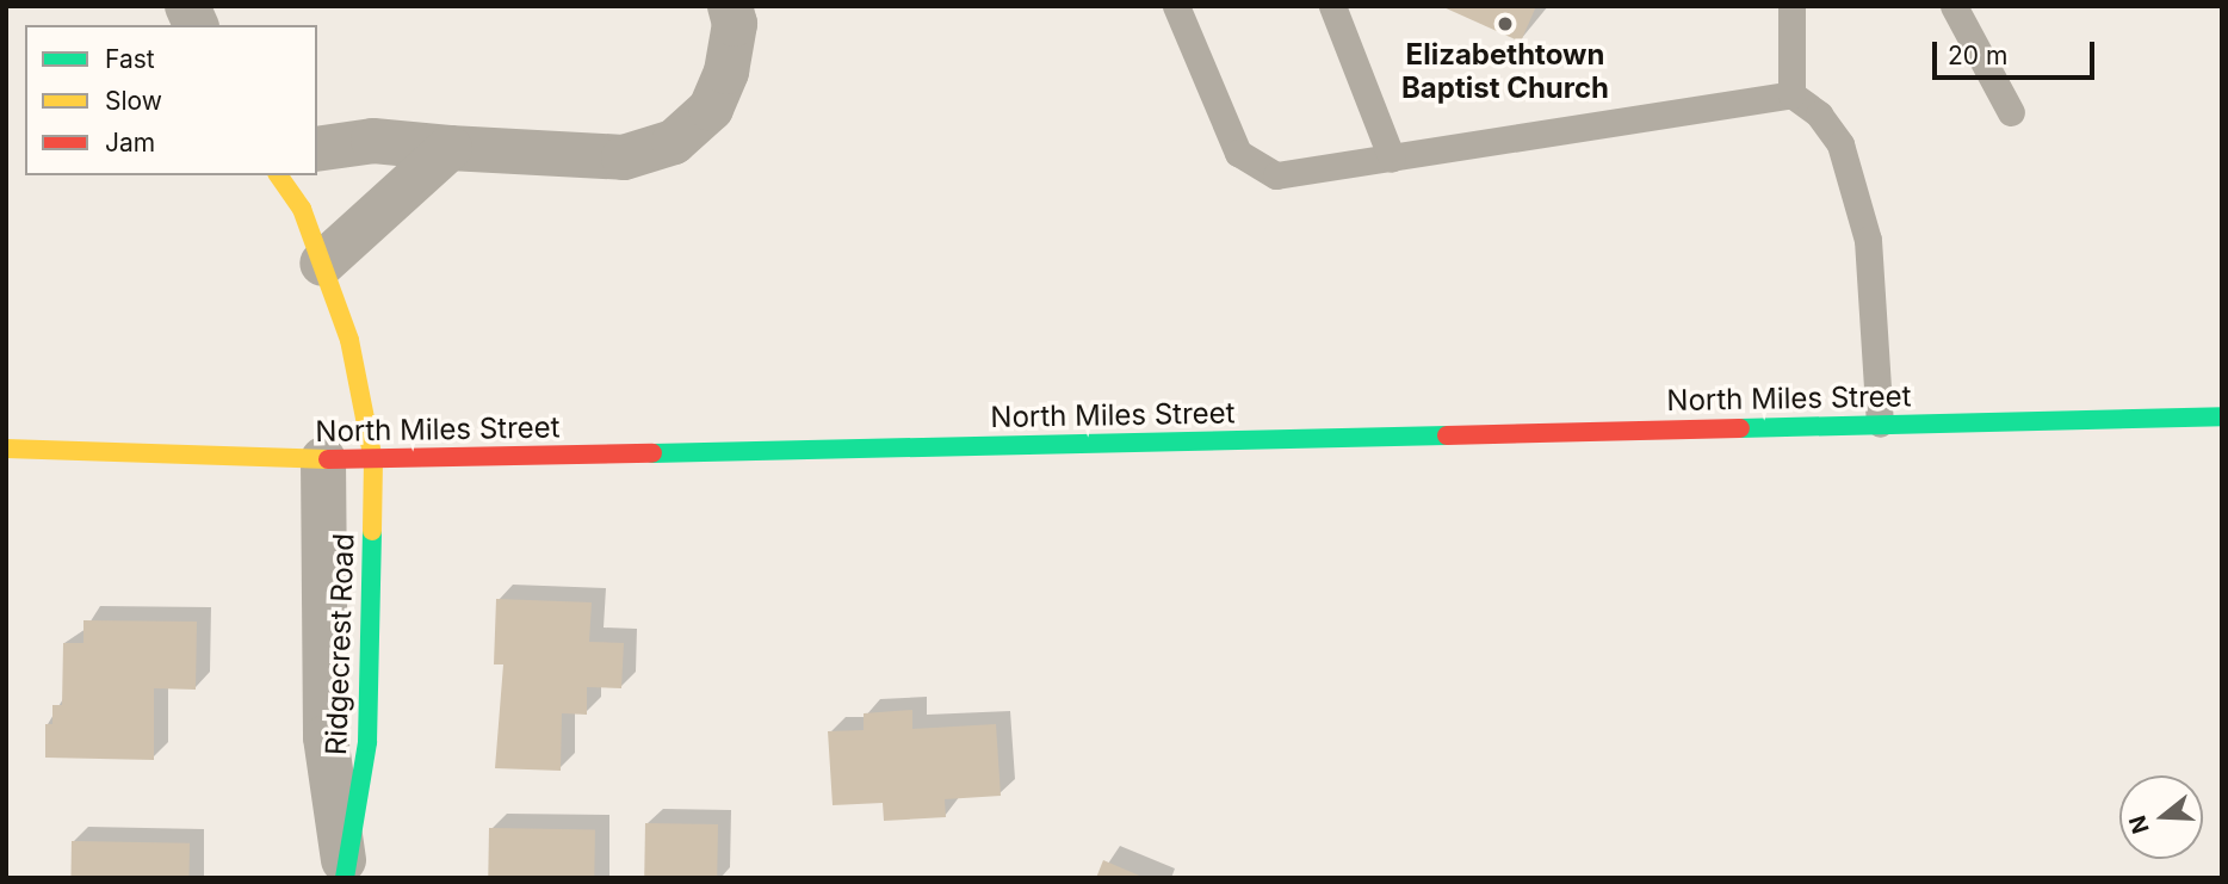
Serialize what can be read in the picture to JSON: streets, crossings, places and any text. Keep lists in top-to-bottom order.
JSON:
{
  "streets": {
    "main road": ["North Miles Street", "Ridgecrest Road"]
  },
  "crossings": [
    ["North Miles Street", "Ridgecrest Road"]
  ],
  "places": ["Elizabethtown Baptist Church"],
  "legend": ["Fast", "Slow", "Jam"],
  "scale_bar": "20 m",
  "north": "left"
}
